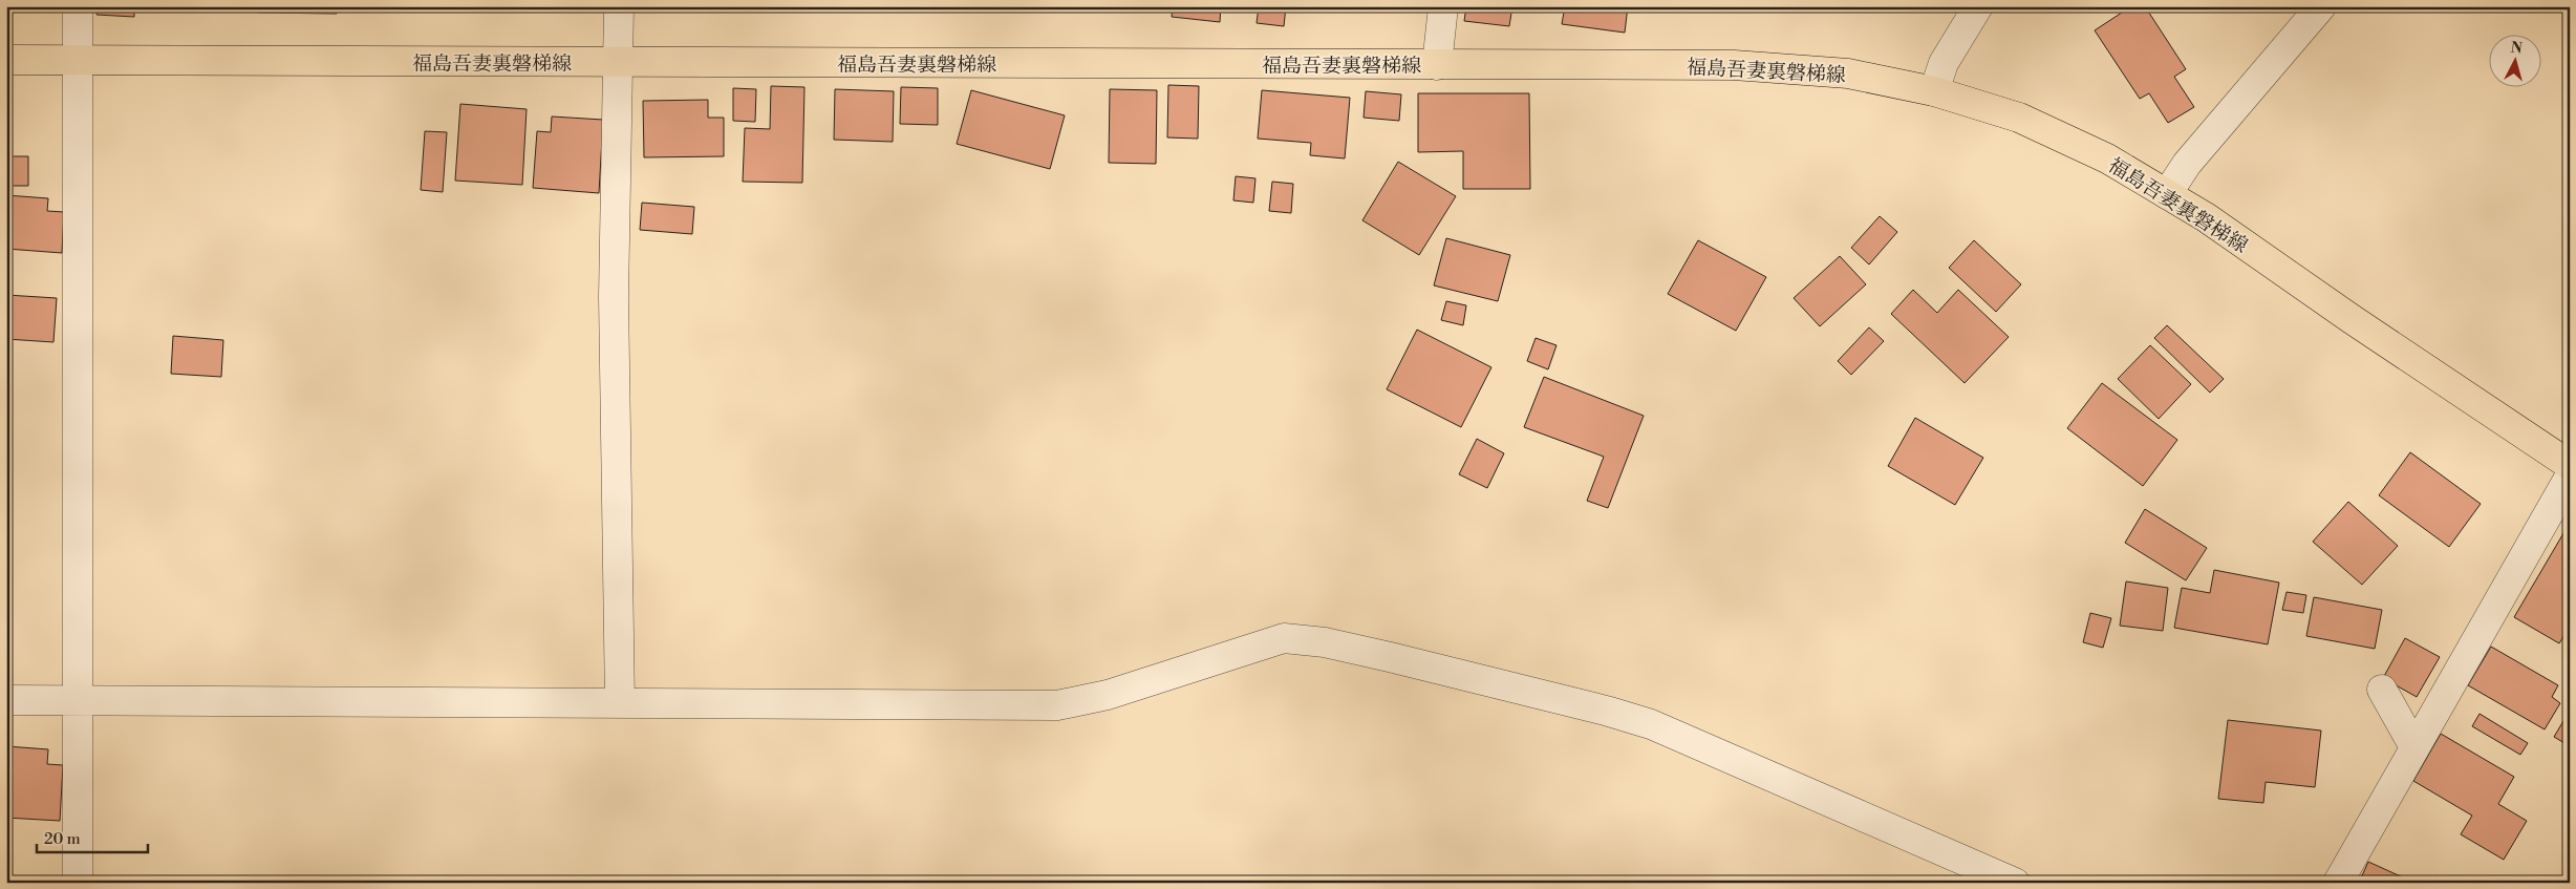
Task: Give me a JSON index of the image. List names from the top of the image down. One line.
{"streets":{"main road":["福島吾妻裏磐梯線"]},"scale_bar":"20 m","north":"top"}
